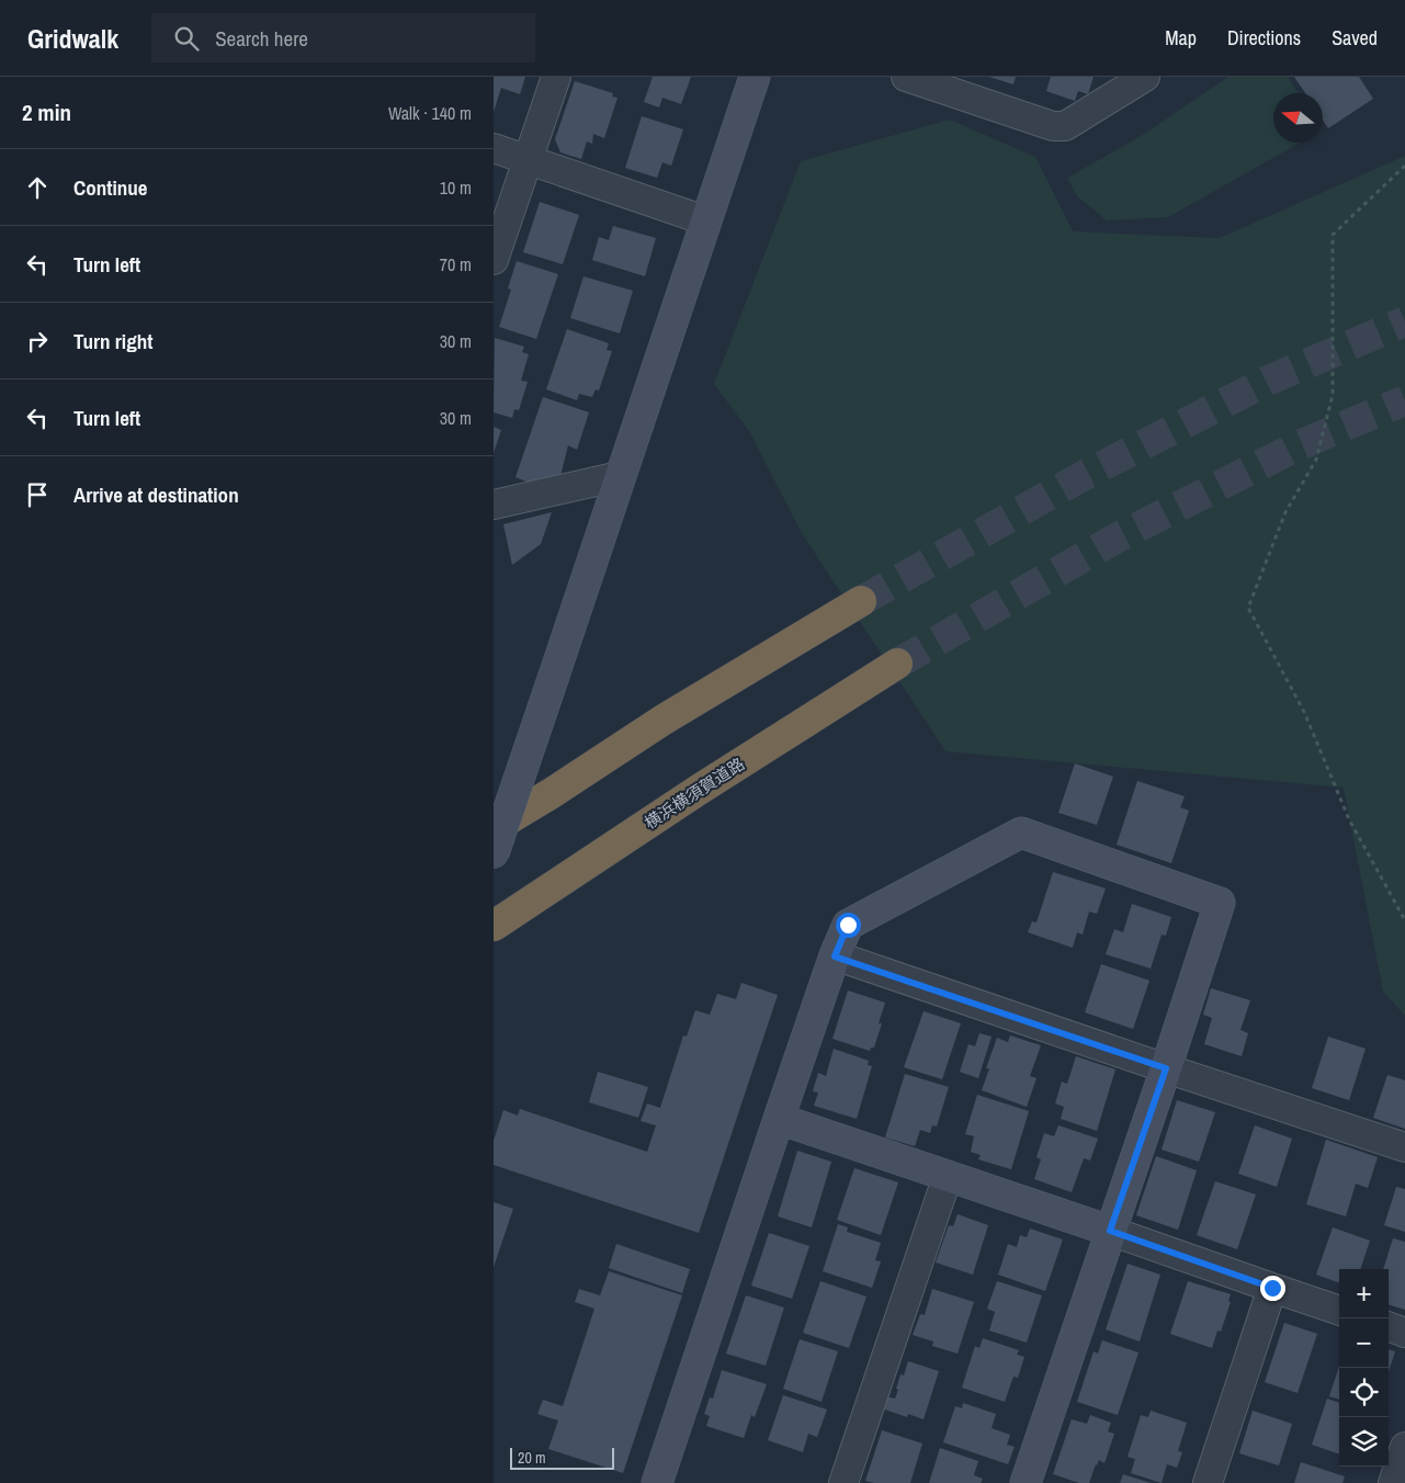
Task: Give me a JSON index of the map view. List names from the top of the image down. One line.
{"streets":{"highway":["横浜横須賀道路"]},"scale_bar":"20 m","north":"left","page":{"header":"Gridwalk","search":"Search here","nav":["Map","Directions","Saved"],"heading":["2 min","Walk · 140 m"],"list":[["Continue","10 m"],["Turn left","70 m"],["Turn right","30 m"],["Turn left","30 m"],"Arrive at destination"],"map_buttons":["+","−"],"scale":"20 m"}}
